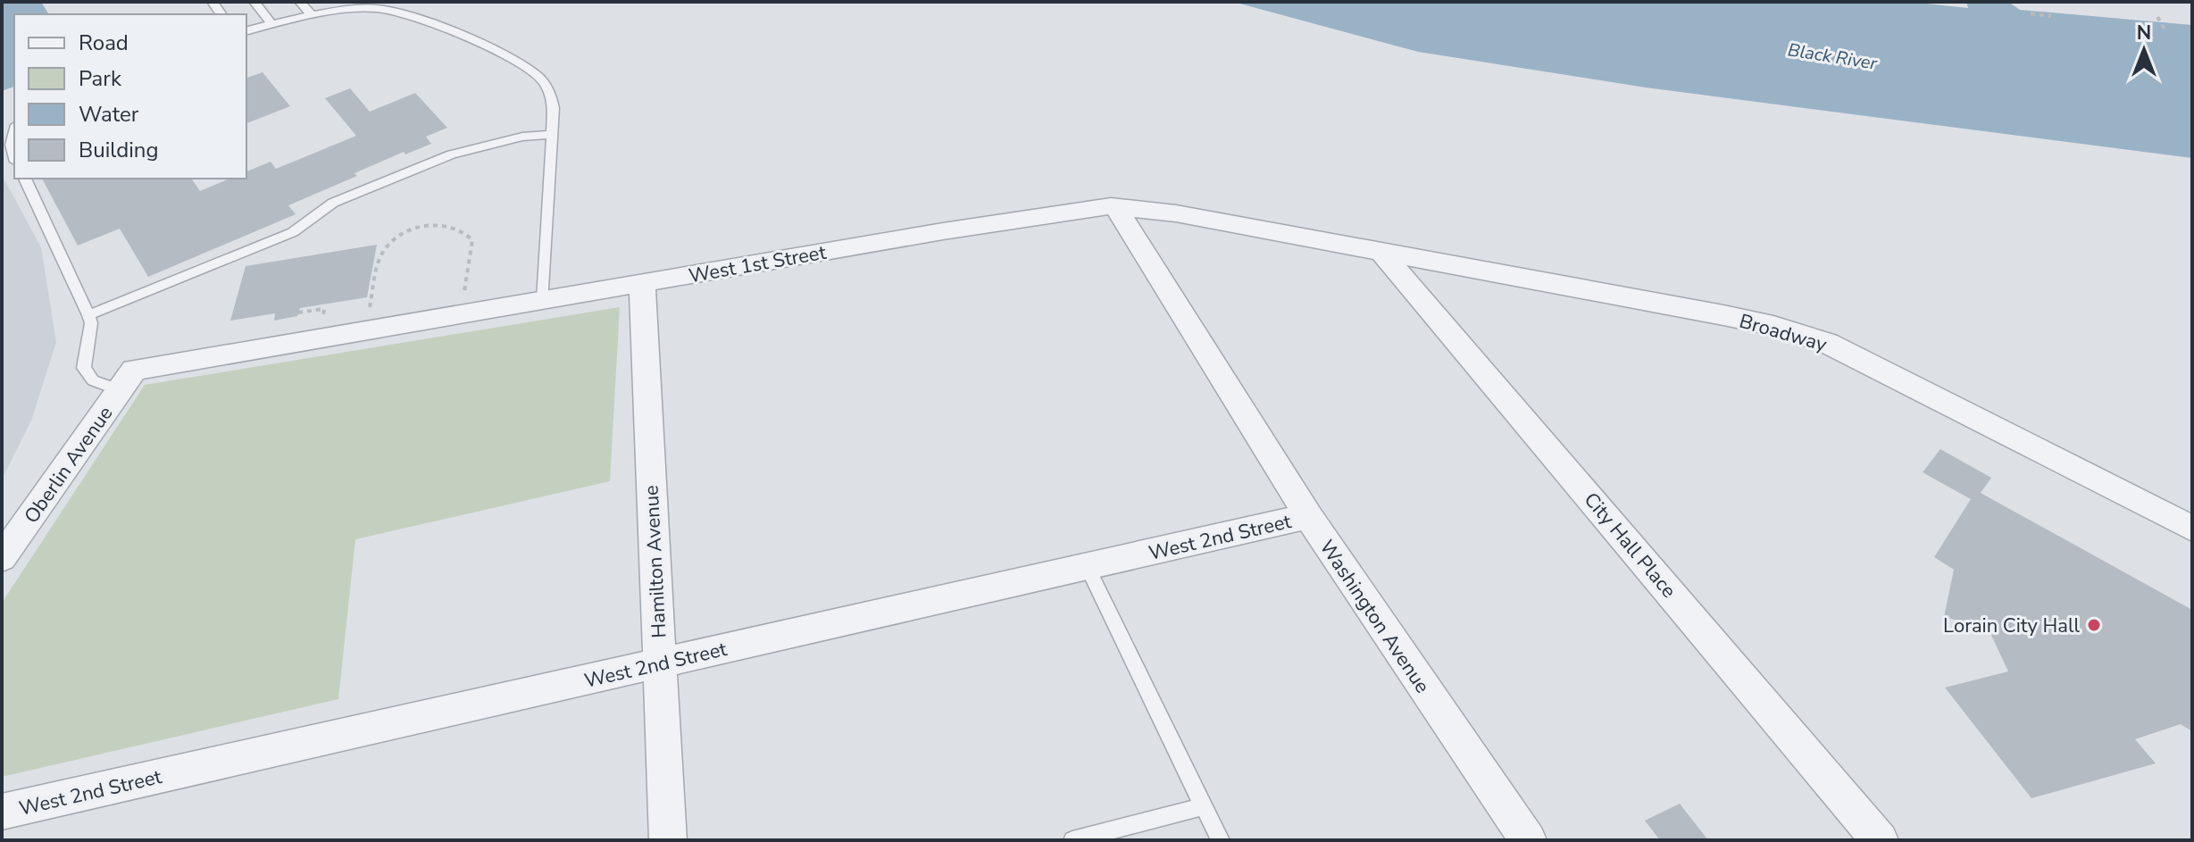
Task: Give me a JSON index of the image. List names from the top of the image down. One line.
{"streets":{"street":["West 1st Street","Broadway","Oberlin Avenue","West 2nd Street","City Hall Place","Hamilton Avenue","Washington Avenue"]},"crossings":[["West 1st Street","Broadway"],["West 1st Street","Oberlin Avenue"],["West 1st Street","City Hall Place"],["West 1st Street","Hamilton Avenue"],["West 1st Street","Washington Avenue"],["Broadway","City Hall Place"],["West 2nd Street","Hamilton Avenue"],["West 2nd Street","Washington Avenue"]],"water":["Black River"],"places":["Lorain City Hall"],"legend":["Road","Park","Water","Building"],"north":"top"}
